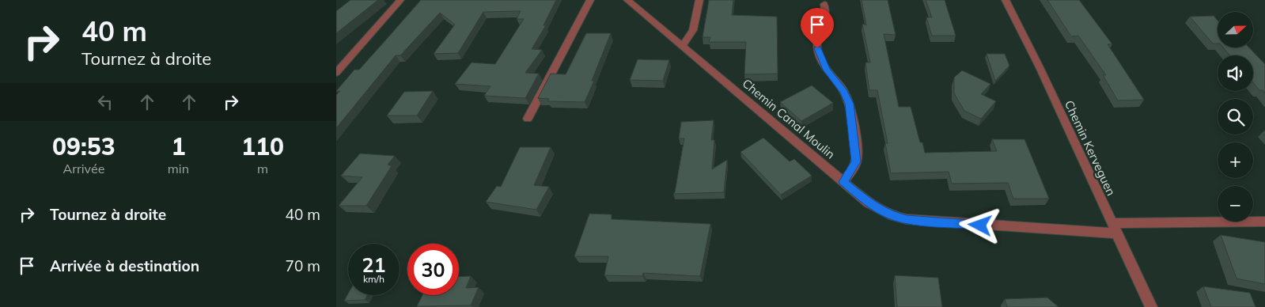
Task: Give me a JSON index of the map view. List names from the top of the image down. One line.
{"streets":{"street":["Chemin Canal Moulin","Chemin Kerveguen"]},"crossings":[["Chemin Canal Moulin","Chemin Kerveguen"]],"north":"right","page":{"turn":["40 m","Tournez à droite"],"map_buttons":["+","−"],"eta":["09:53","Arrivée","1","min","110","m"],"list":[{"name":"Tournez à droite","value":"40 m"},{"name":"Arrivée à destination","value":"70 m"}],"speed":"21 km/h","limit":"30"}}
